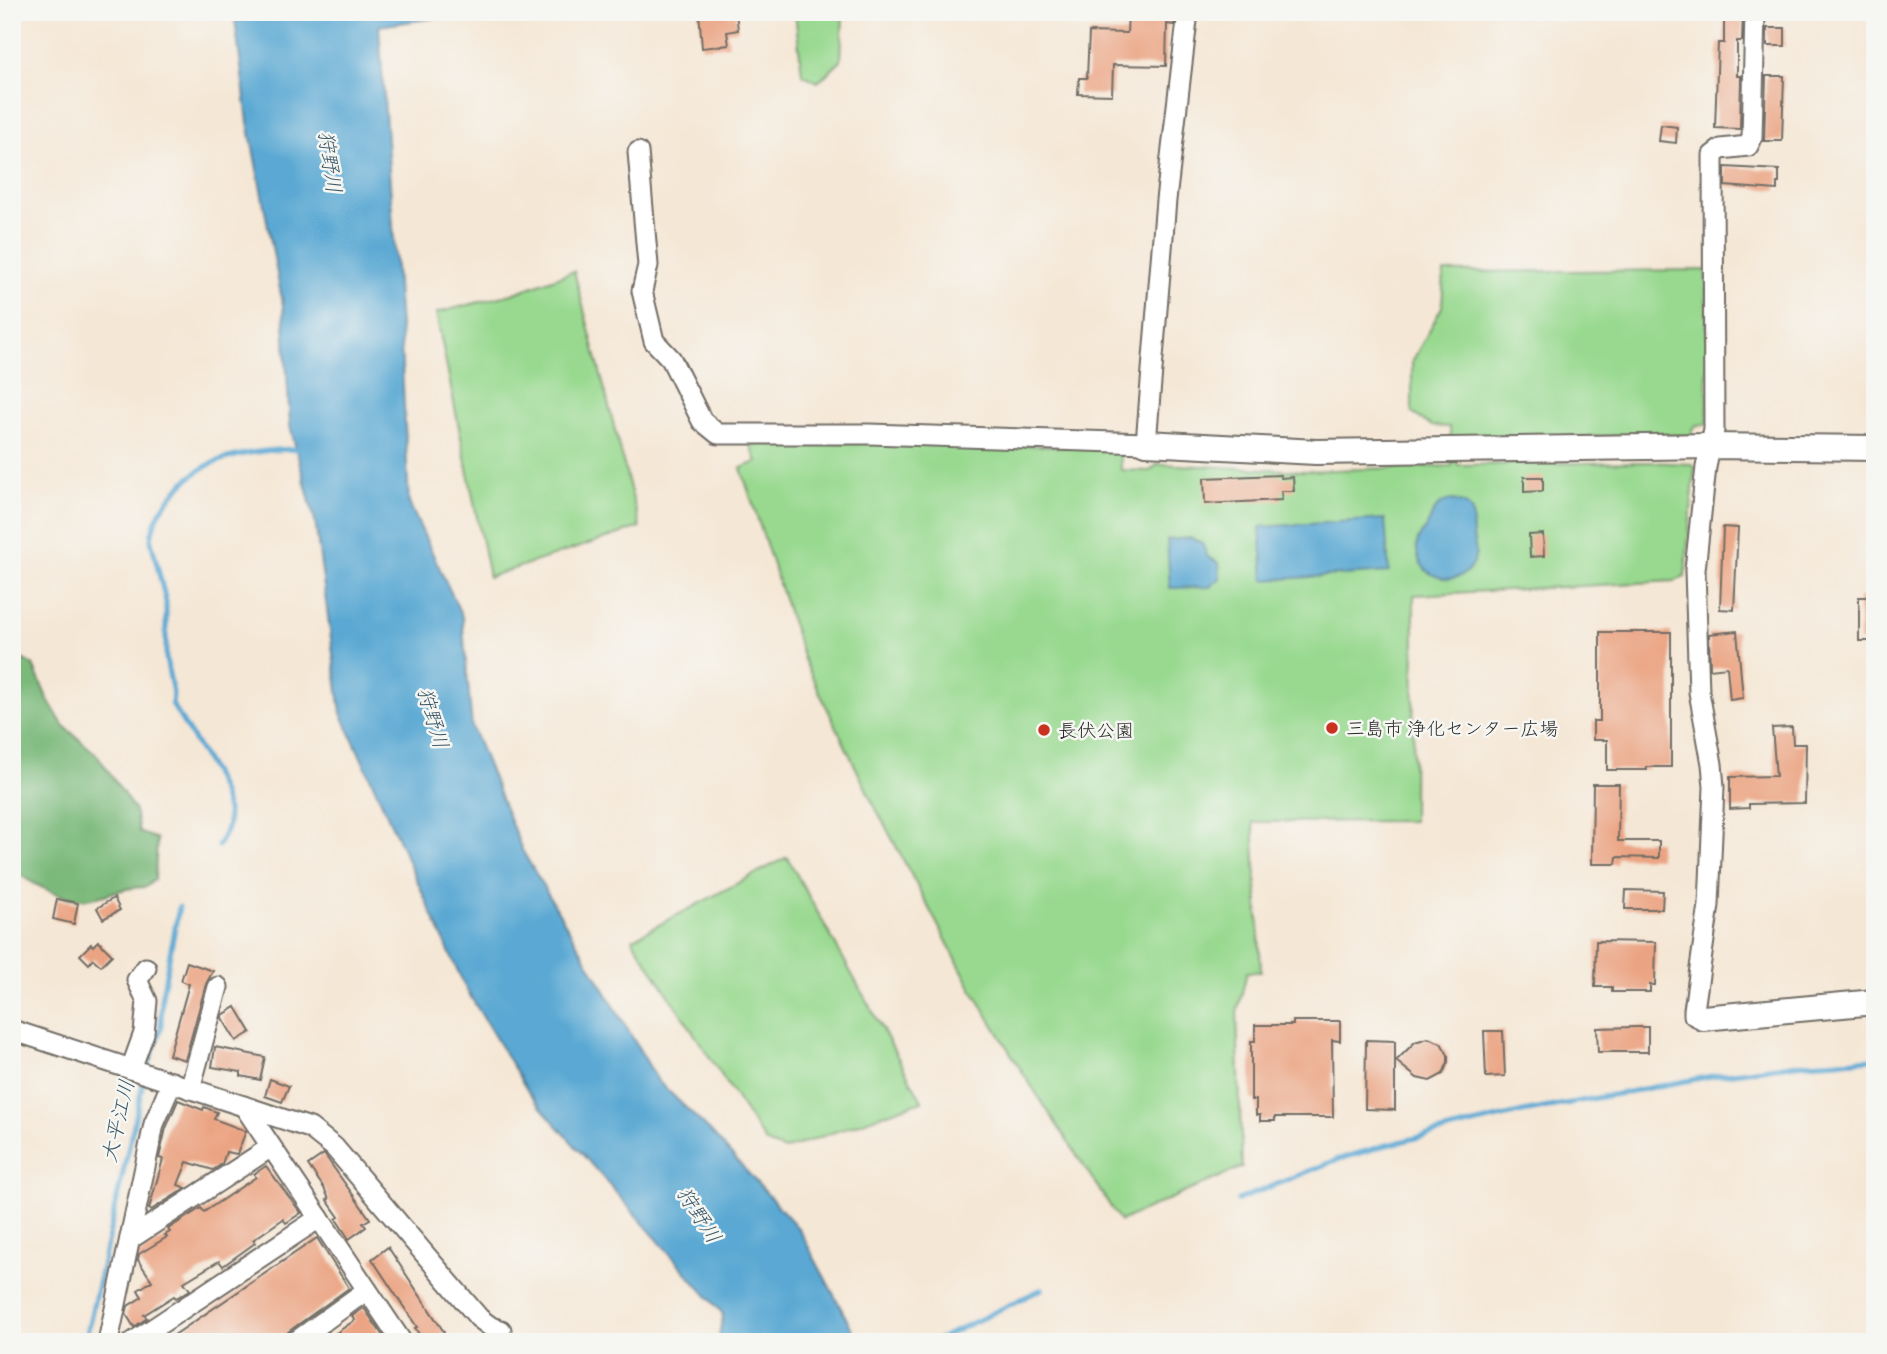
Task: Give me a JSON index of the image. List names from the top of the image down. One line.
{"water":["狩野川","大平江川"],"places":["三島市 浄化センター広場","長伏公園"]}
